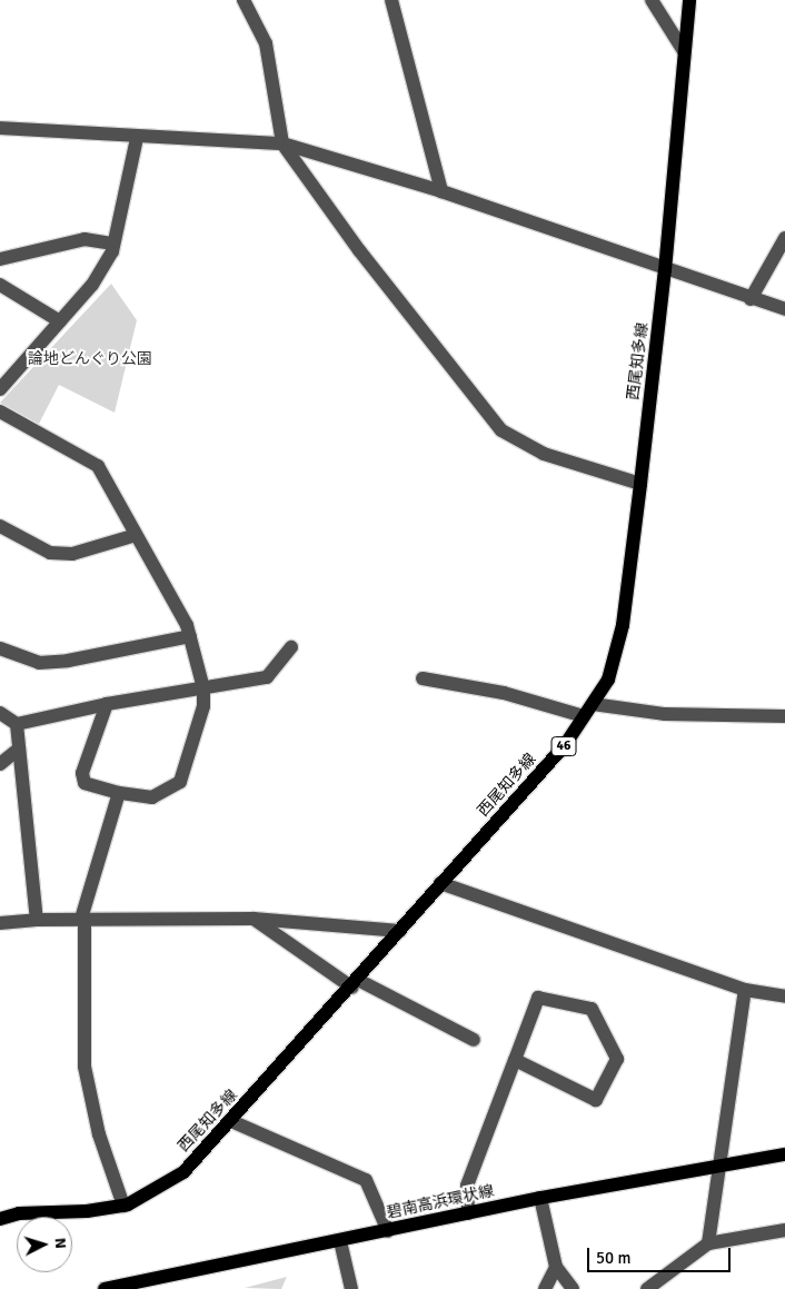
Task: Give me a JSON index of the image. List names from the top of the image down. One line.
{"streets":{"main road":["西尾知多線","46","碧南高浜環状線"]},"parks":["論地どんぐり公園"],"scale_bar":"50 m","north":"right"}
